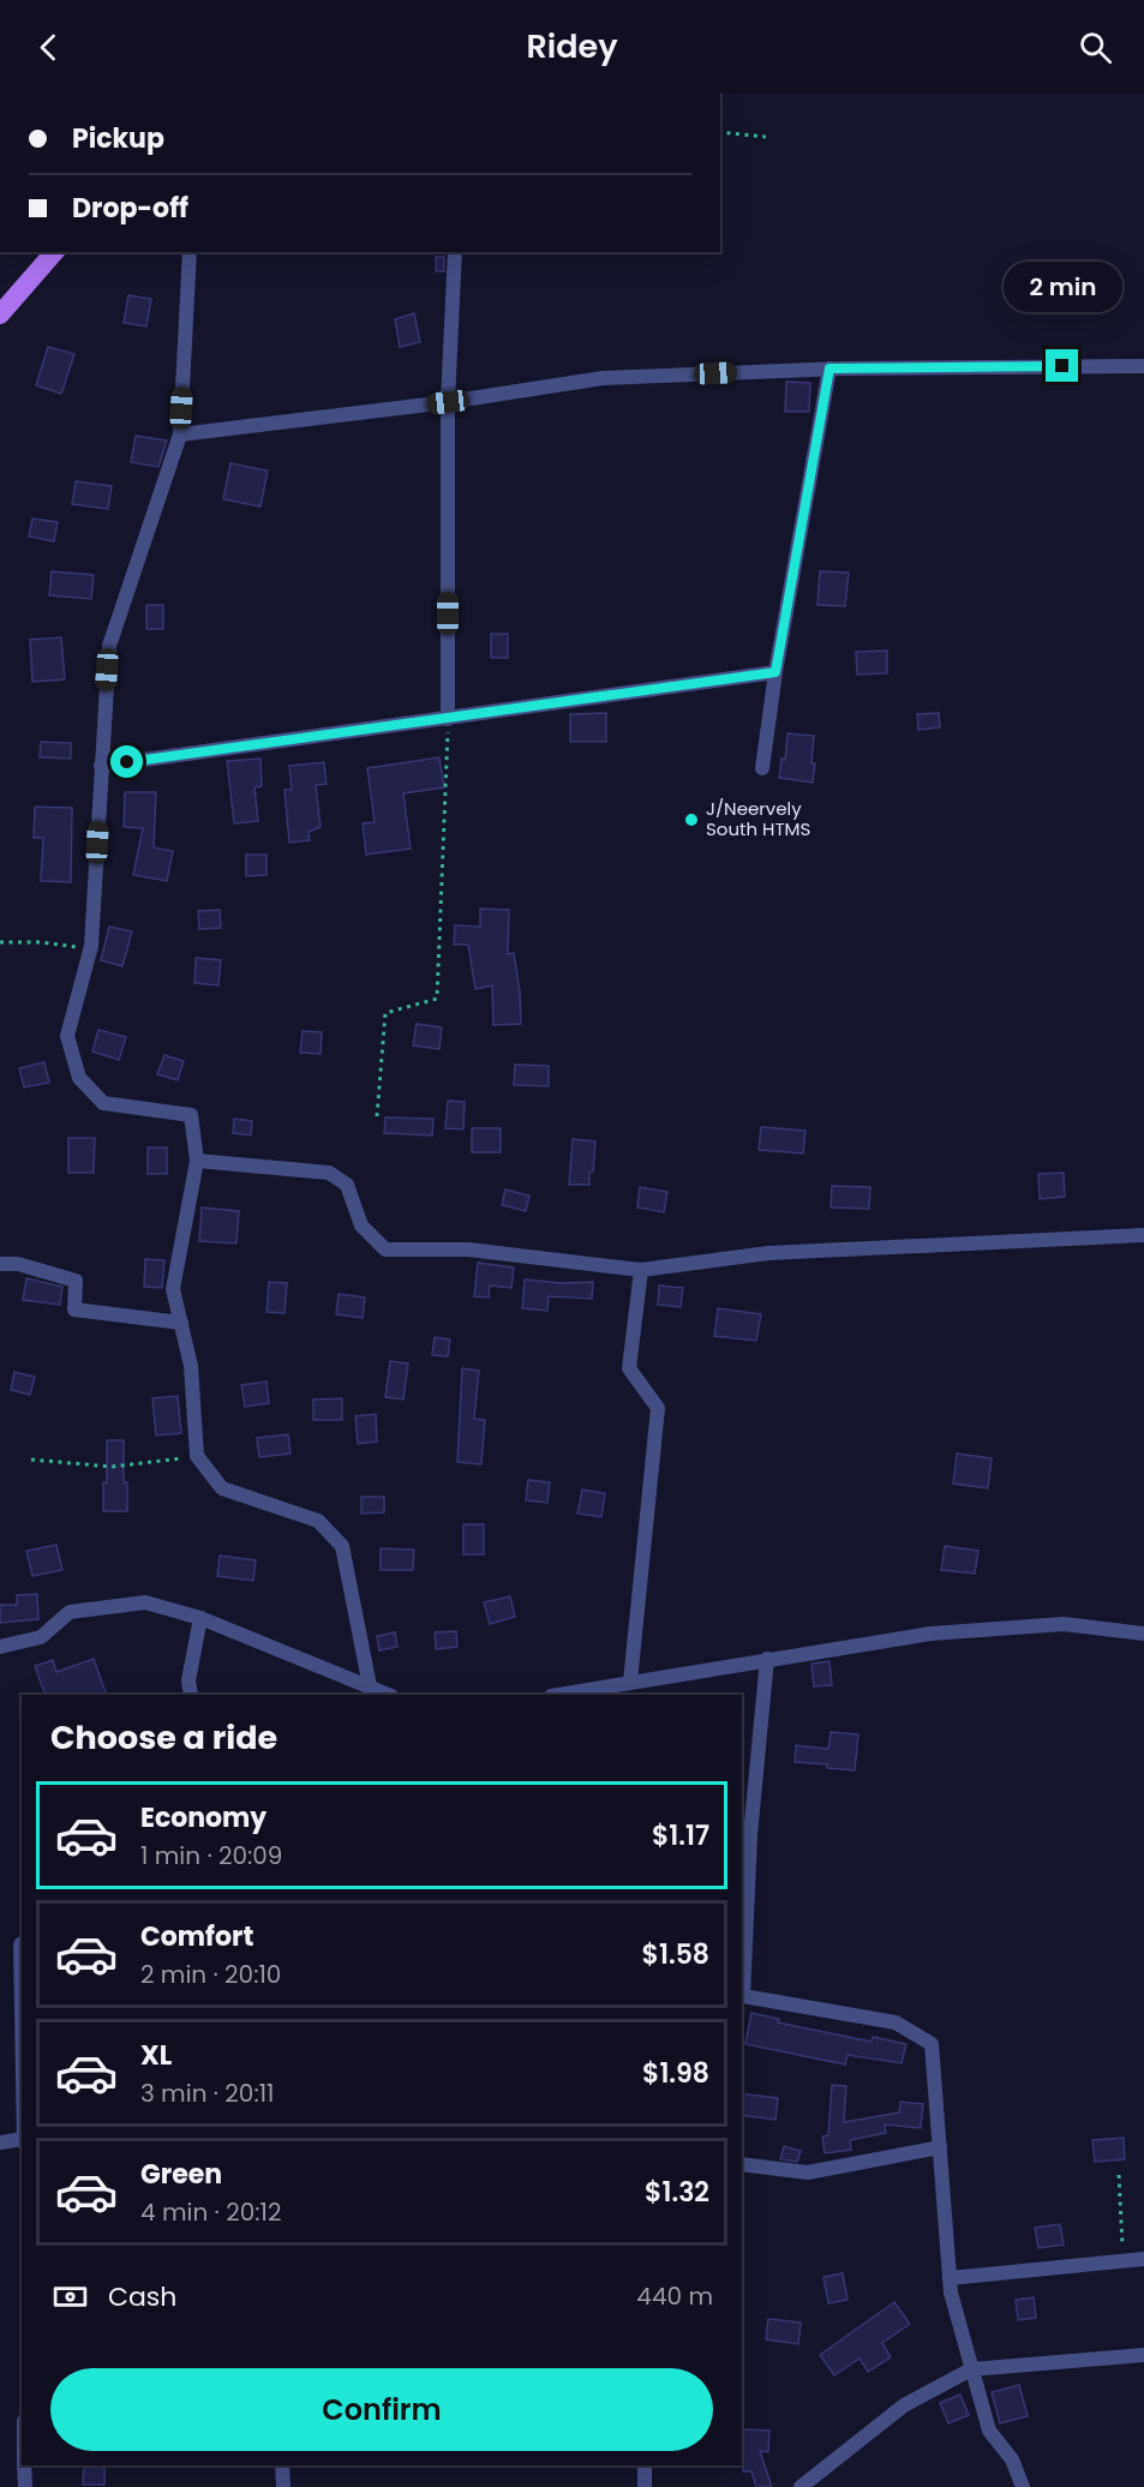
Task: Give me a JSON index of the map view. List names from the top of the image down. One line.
{"places":["J/Neervely South HTMS"],"page":{"header":"Ridey","banner":["Pickup","Drop-off"],"bubble":"2 min","heading":"Choose a ride","list":[{"name":"Economy","note":"1 min · 20:09","value":"$1.17"},{"name":"Comfort","note":"2 min · 20:10","value":"$1.58"},{"name":"XL","note":"3 min · 20:11","value":"$1.98"},{"name":"Green","note":"4 min · 20:12","value":"$1.32"}],"pay":["Cash","440 m"],"buttons":"Confirm"}}
